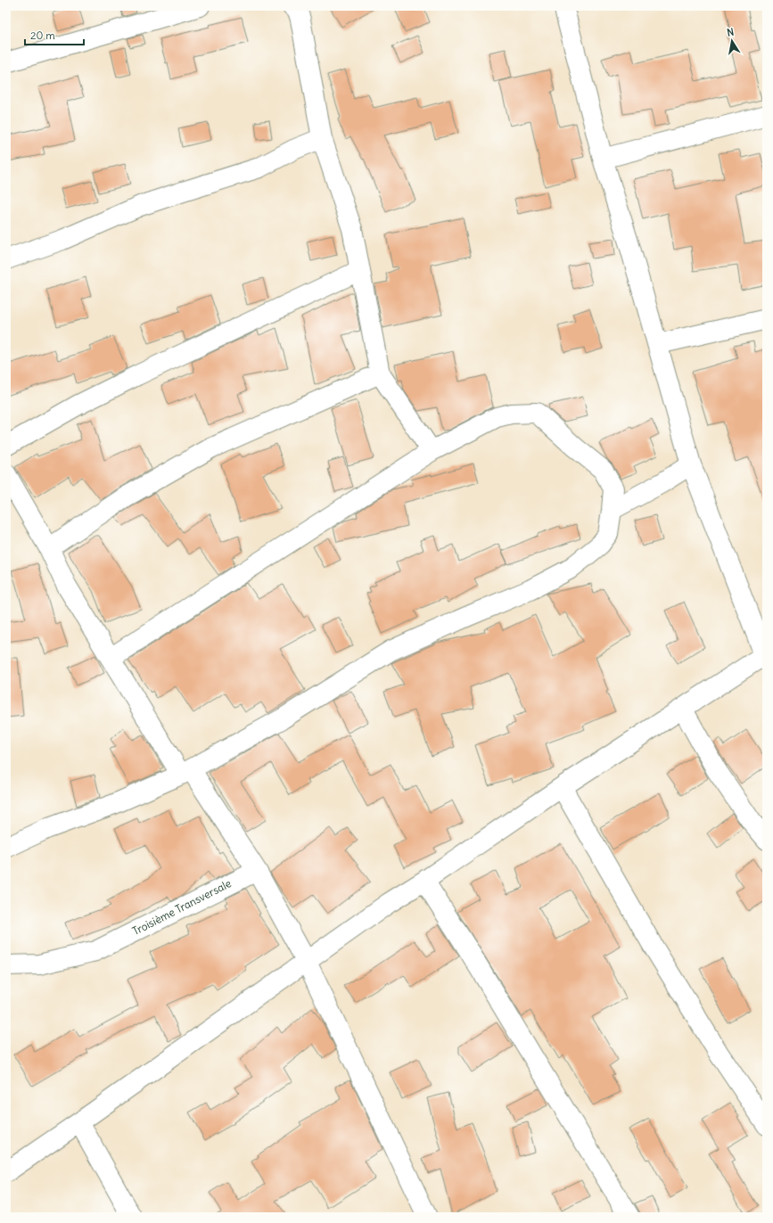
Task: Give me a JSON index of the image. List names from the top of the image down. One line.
{"streets":{"street":["Troisième Transversale"]},"scale_bar":"20 m","north":"top"}
